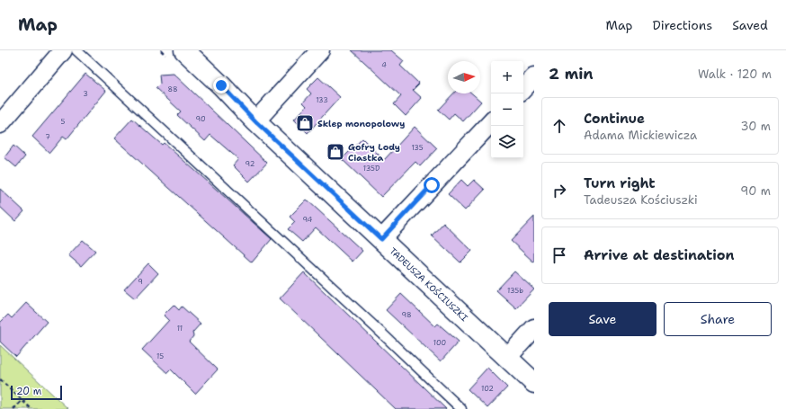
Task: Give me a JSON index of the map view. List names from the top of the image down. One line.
{"streets":{"main road":["TADEUSZA KOŚCIUSZKI"]},"places":{"shop":["Sklep monopolowy","Gofry Lody Ciastka"]},"house_numbers":["4","88","3","133","90","5","7","135","92","135D","94","9","135b","98","11","100","15","102"],"scale_bar":"20 m","north":"right","page":{"header":"Map","nav":["Map","Directions","Saved"],"heading":["2 min","Walk · 120 m"],"map_buttons":["+","−"],"list":[["Continue","Adama Mickiewicza","30 m"],["Turn right","Tadeusza Kościuszki","90 m"],"Arrive at destination"],"buttons":["Save","Share"],"scale":"20 m"}}
